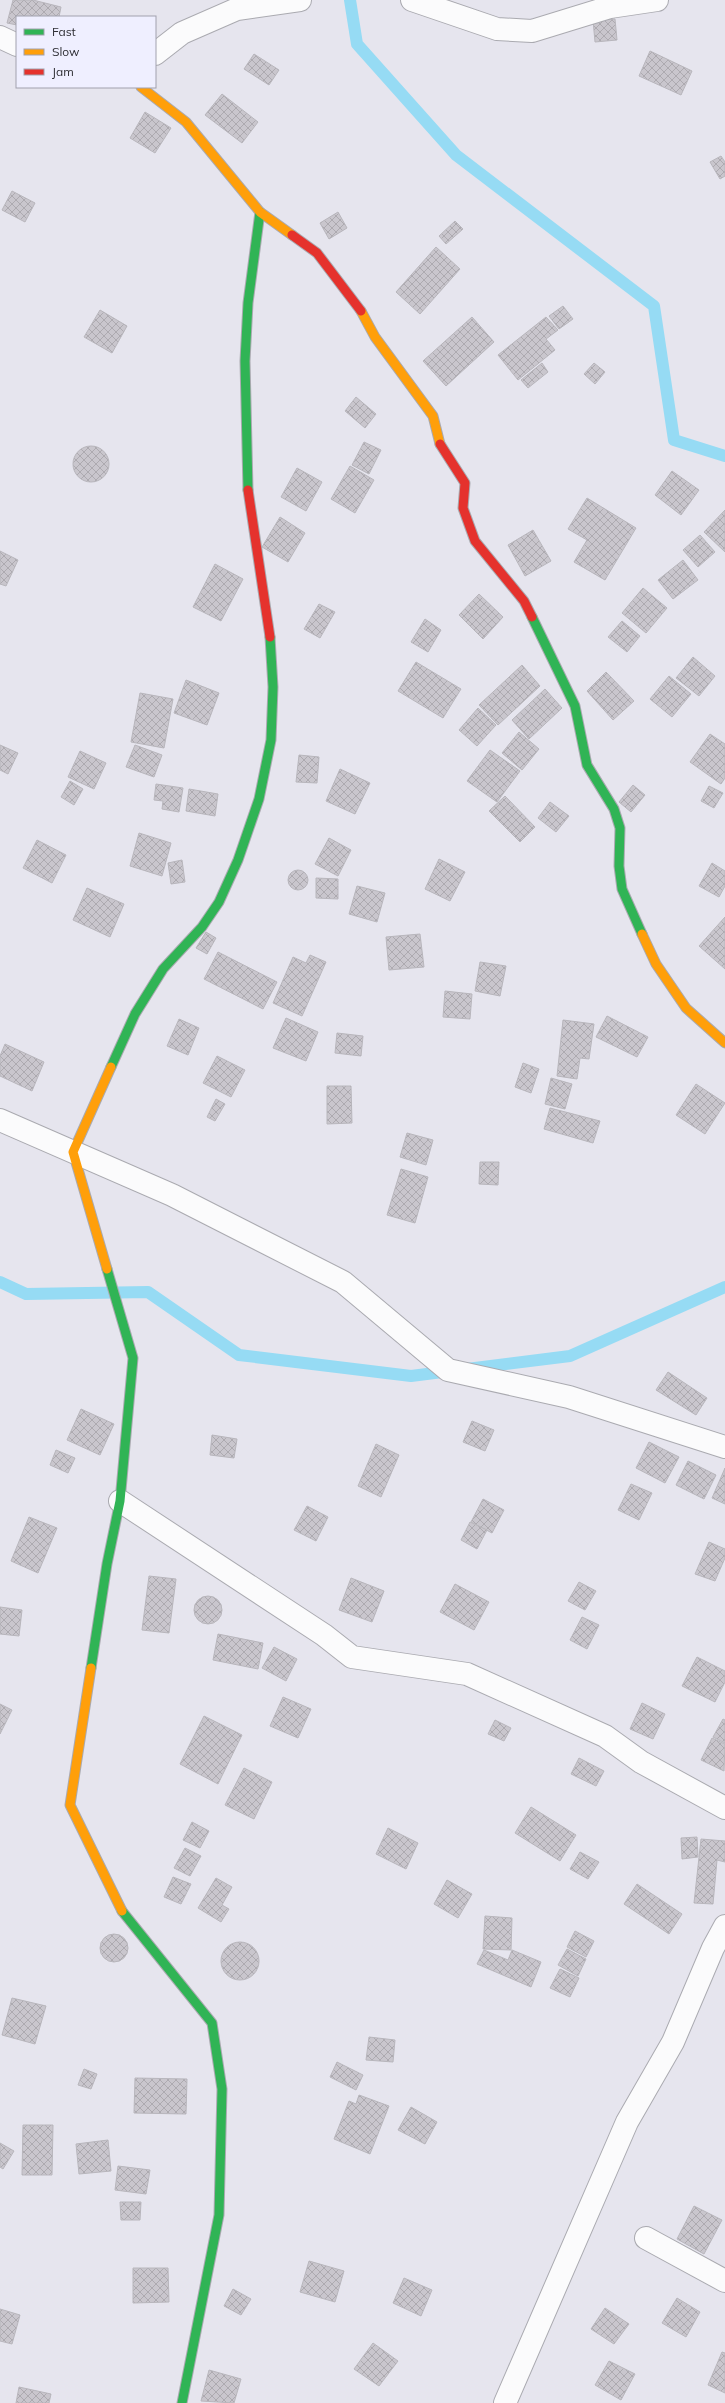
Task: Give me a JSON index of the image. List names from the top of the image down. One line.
{"legend":["Fast","Slow","Jam"]}
